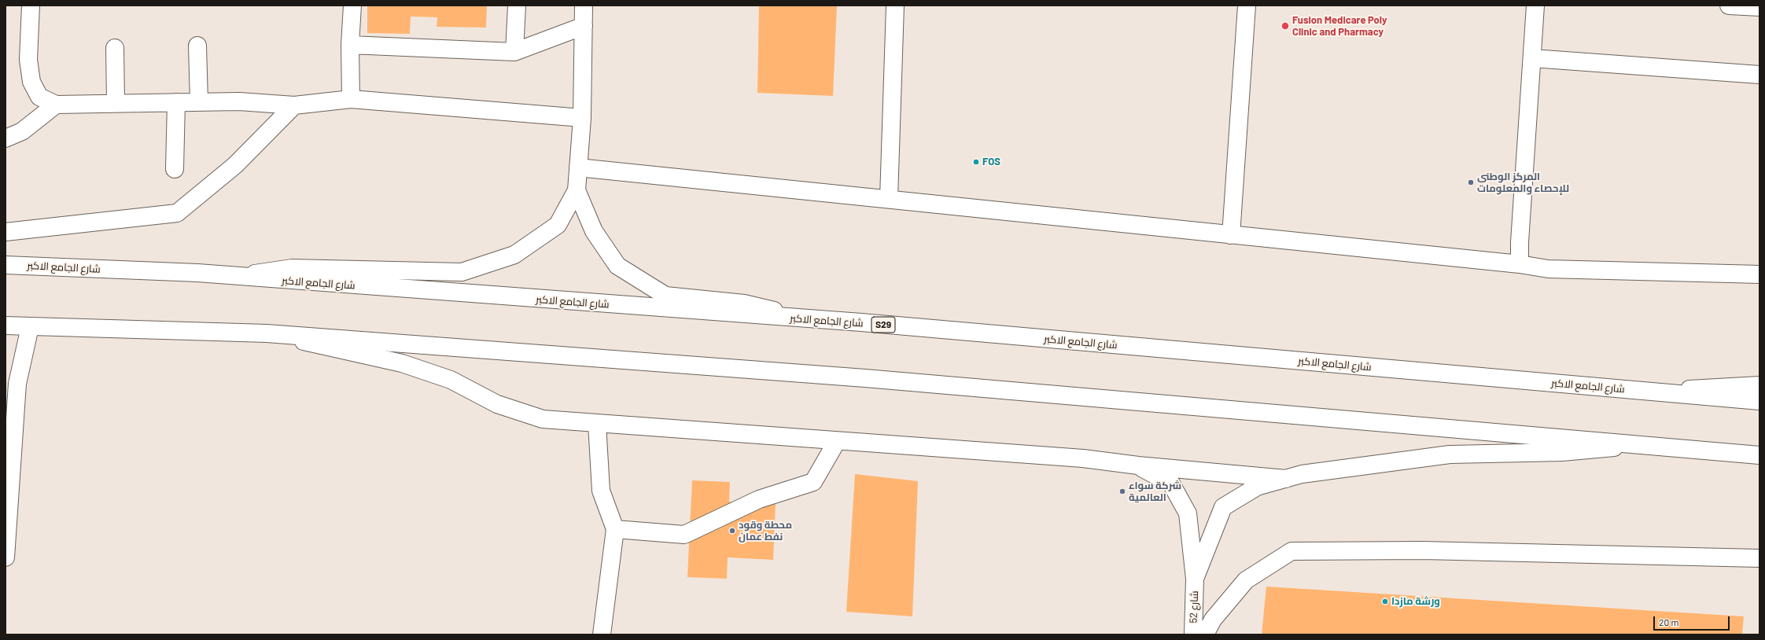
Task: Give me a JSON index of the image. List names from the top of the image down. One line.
{"streets":{"street":["شارع الجامع الاكبر","S29","شارع 52"]},"places":["Fusion Medicare Poly Clinic and Pharmacy","FOS","المركز الوطني للإحصاء والمعلومات","شركة سواء العالمية","محطة وقود نفط عمان","ورشة مازدا"],"scale_bar":"20 m"}
